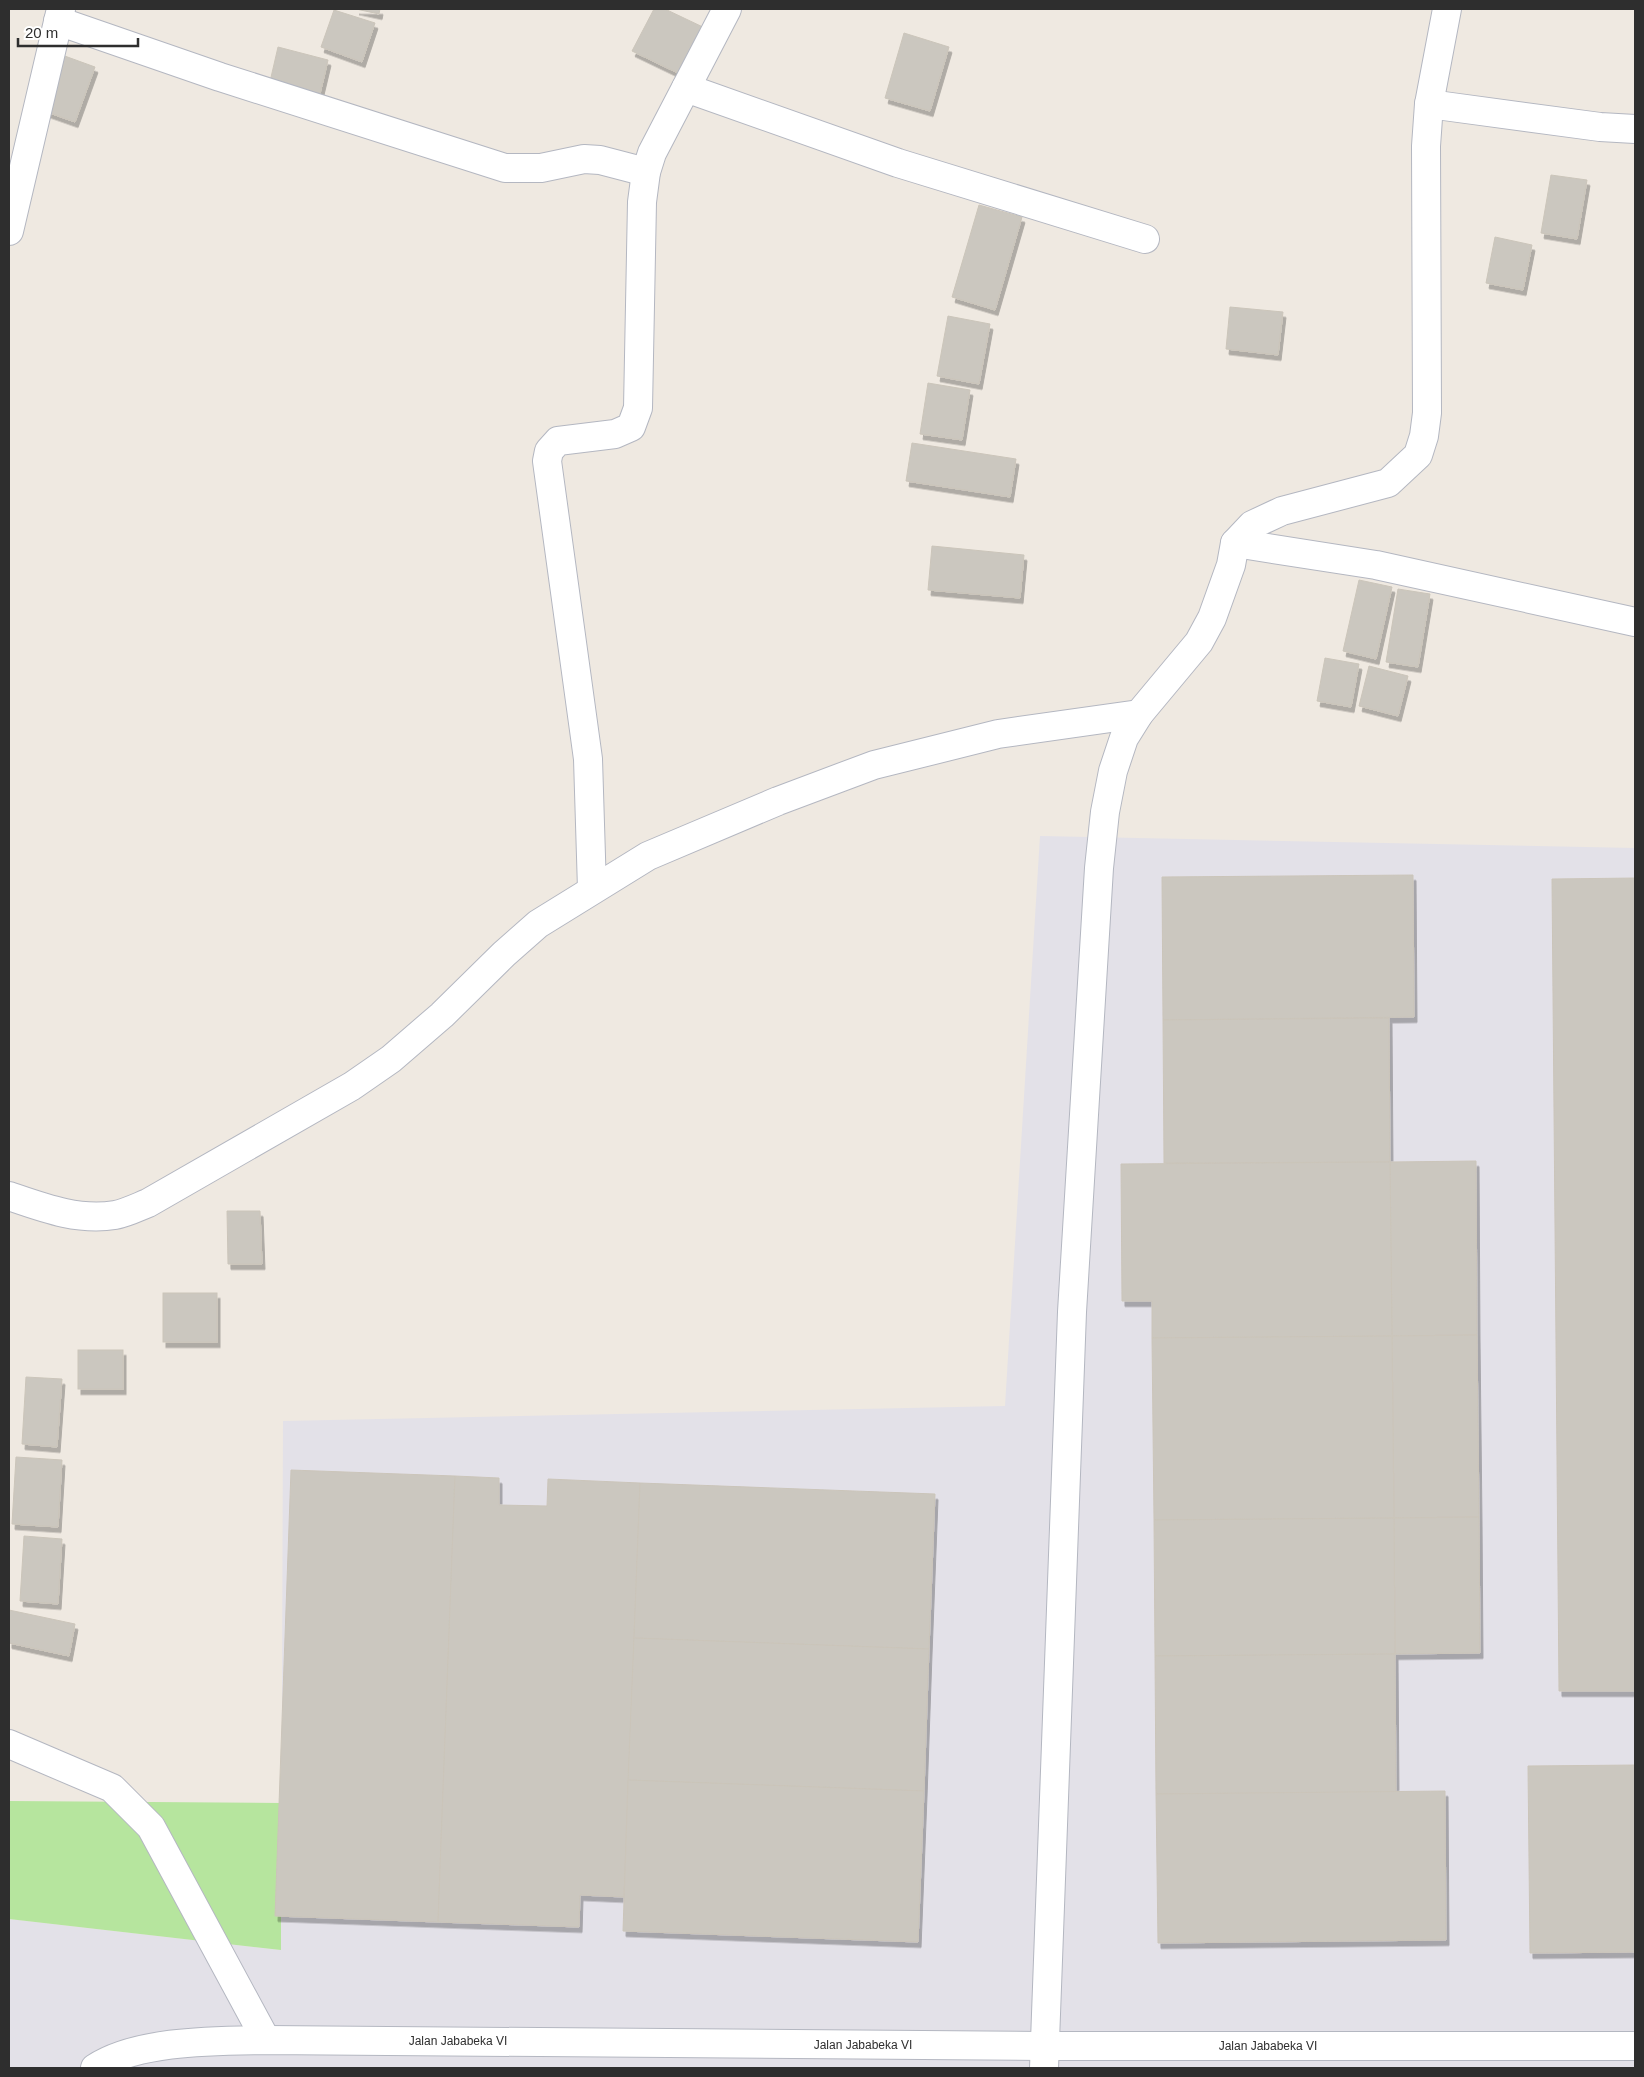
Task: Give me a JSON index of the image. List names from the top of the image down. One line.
{"streets":{"street":["Jalan Jababeka VI"]},"scale_bar":"20 m"}
